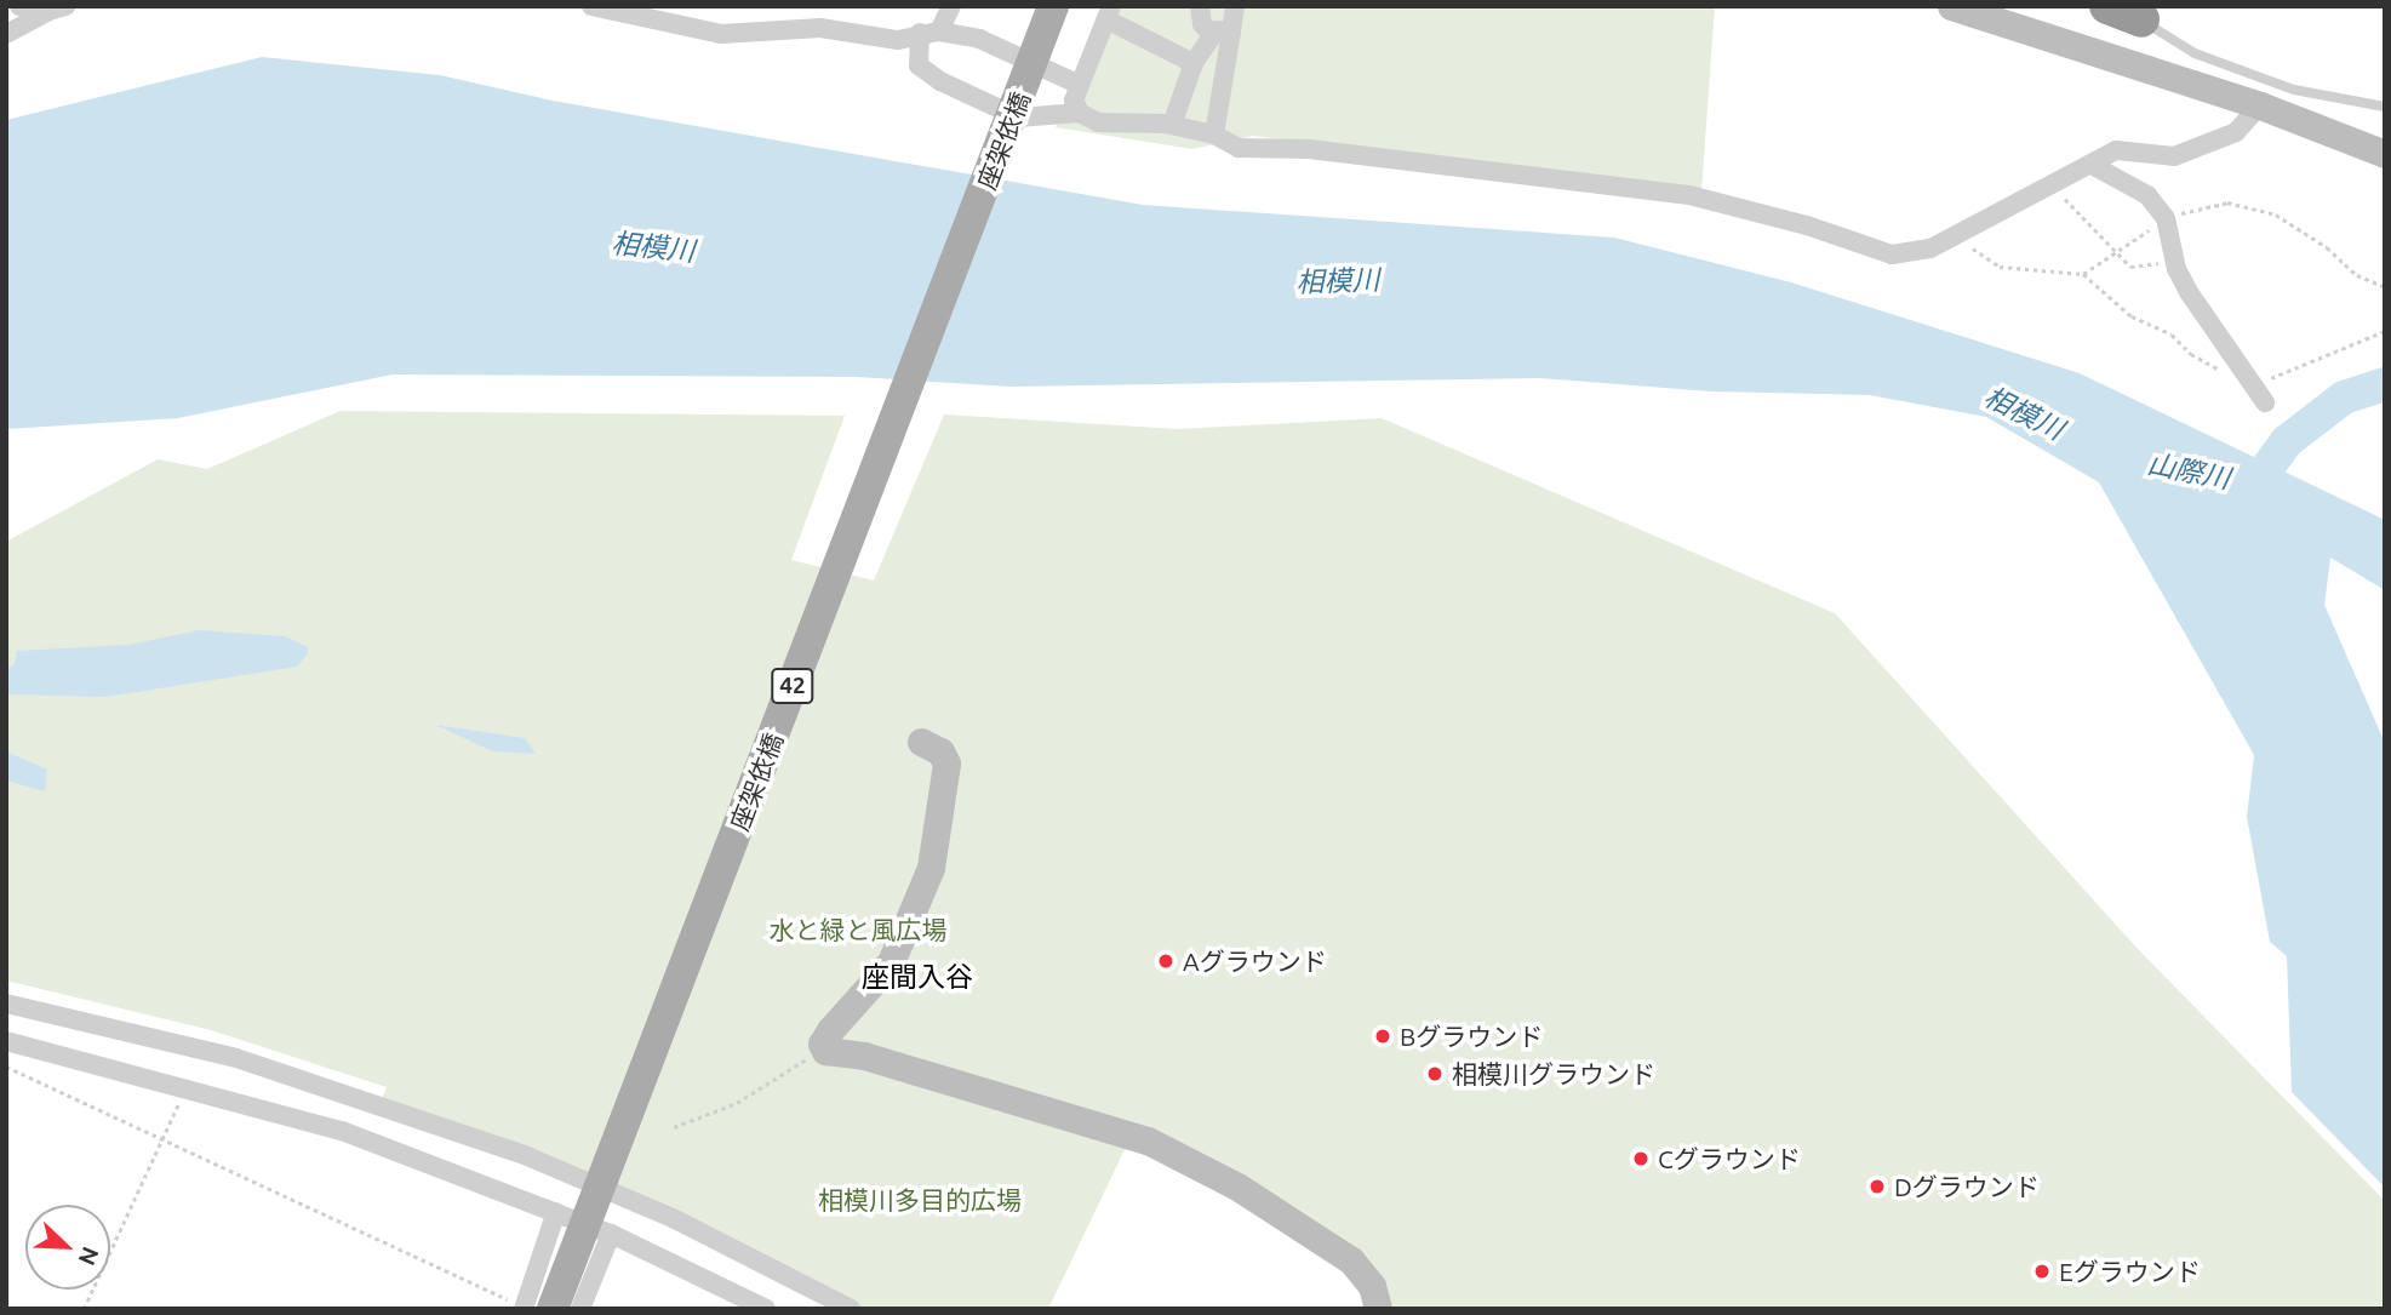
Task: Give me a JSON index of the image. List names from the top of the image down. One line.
{"streets":{"main road":["座架依橋","42"]},"districts":["座間入谷"],"water":["相模川","山際川"],"parks":["水と緑と風広場","相模川多目的広場"],"places":["Aグラウンド","Bグラウンド","相模川グラウンド","Cグラウンド","Dグラウンド","Eグラウンド"],"north":"bottom right"}
